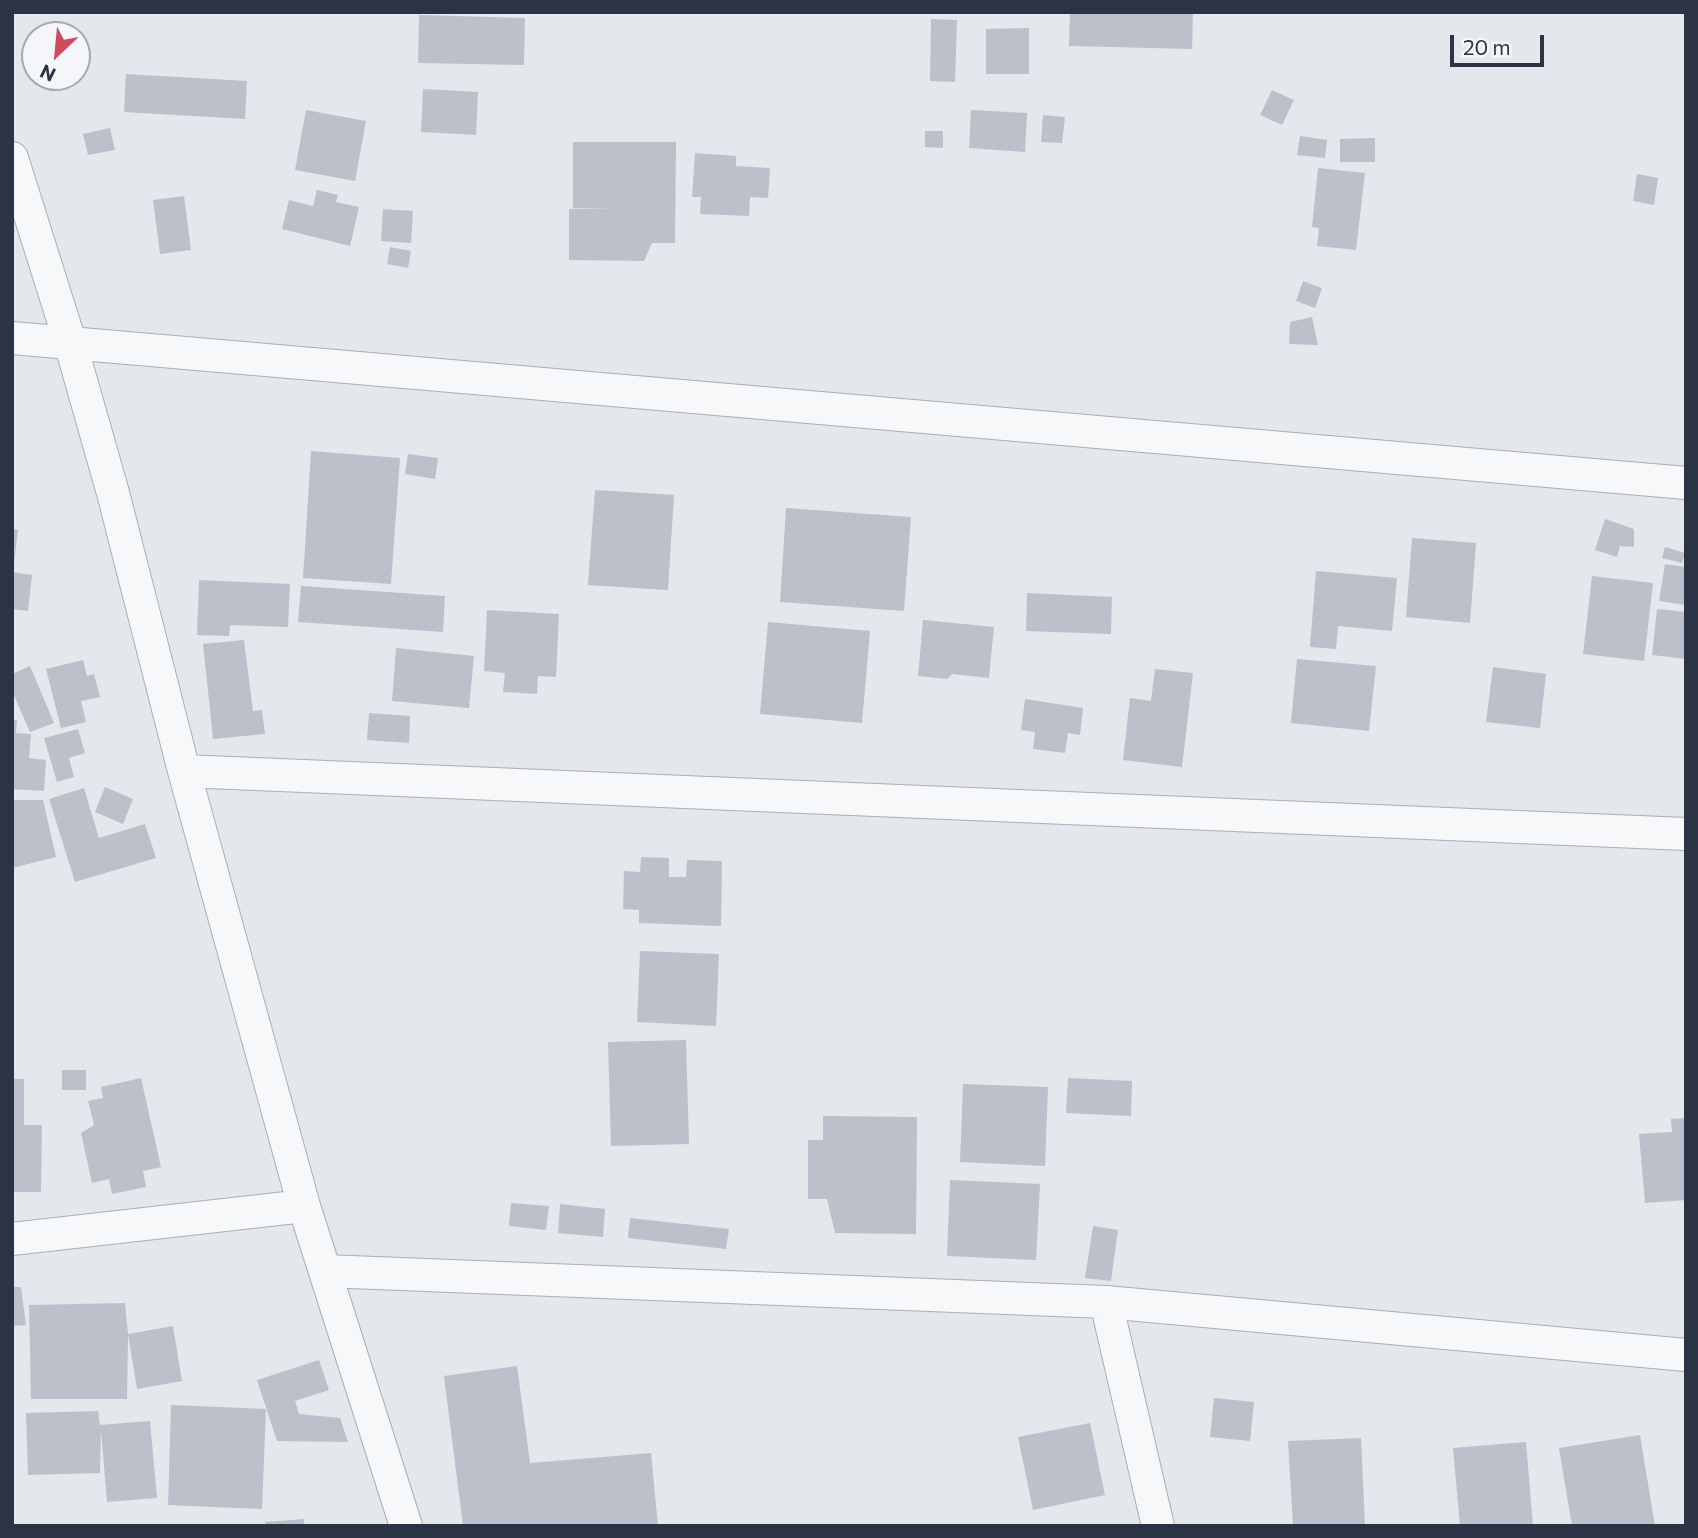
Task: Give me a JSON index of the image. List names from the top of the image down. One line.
{"scale_bar":"20 m","north":"bottom left"}
